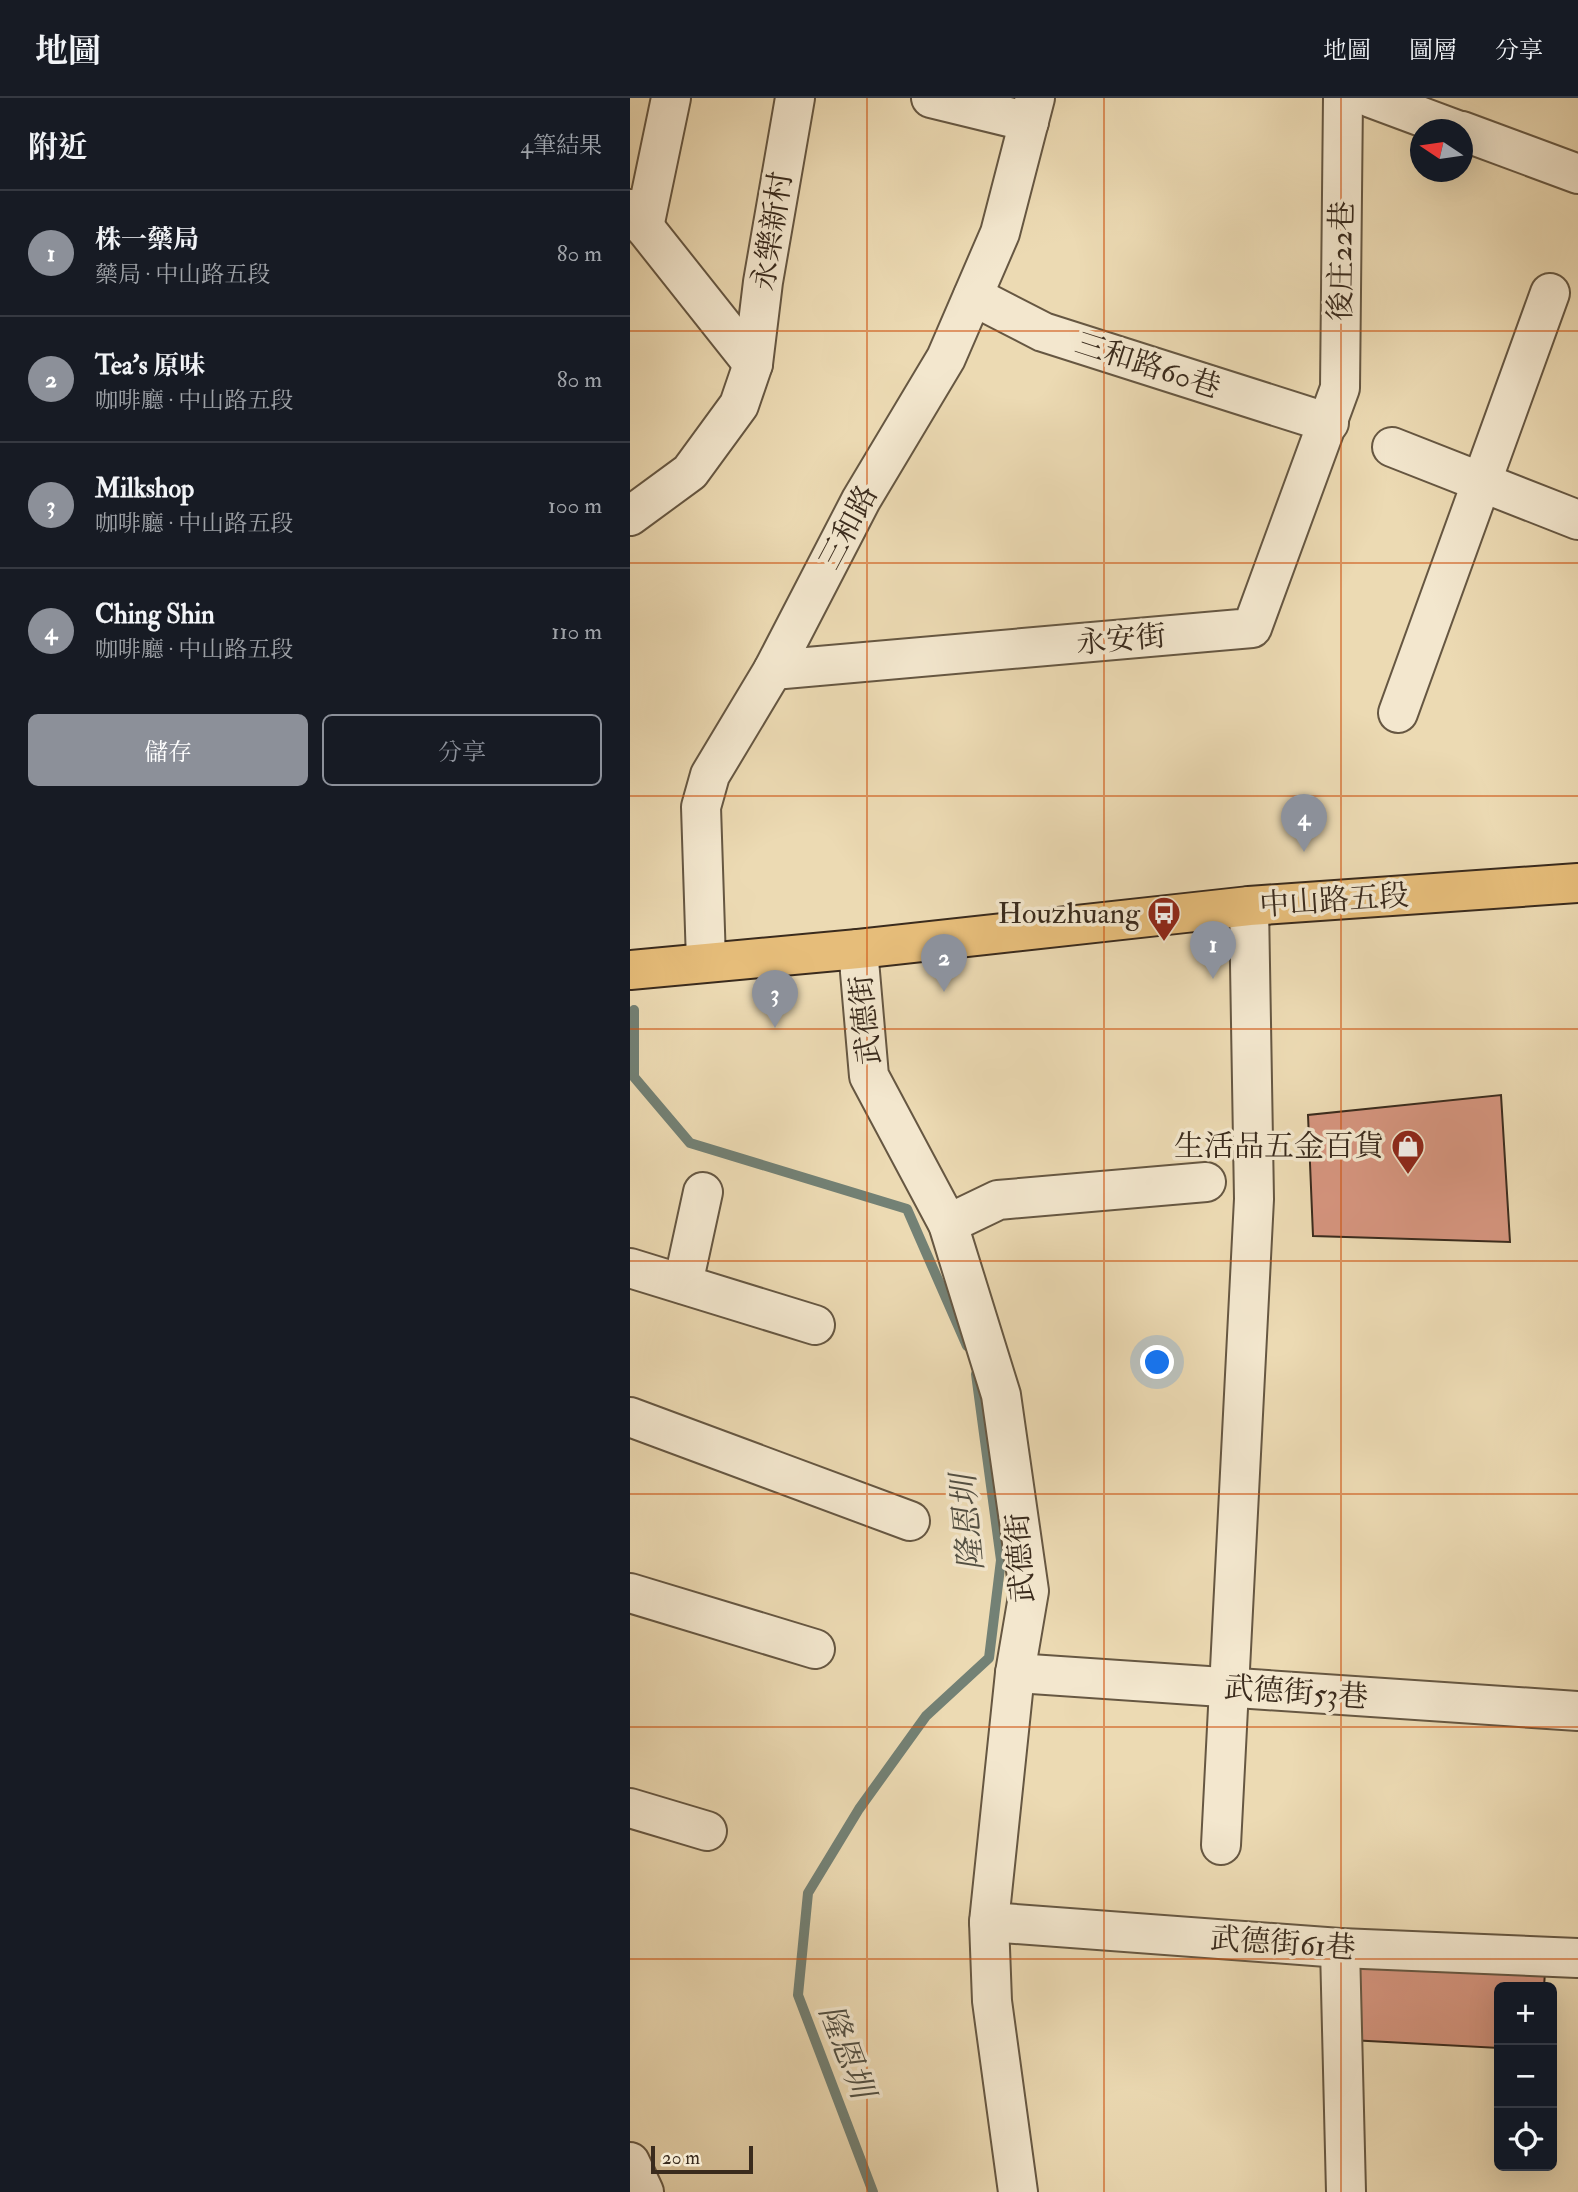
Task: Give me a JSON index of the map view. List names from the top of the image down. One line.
{"streets":{"main road":["中山路五段"],"street":["永樂新村","後庄22巷","三和路60巷","三和路","永安街","武德街","武德街53巷","武德街61巷"]},"crossings":[["後庄22巷","三和路60巷"],["後庄22巷","永安街"],["三和路60巷","三和路"],["三和路60巷","永安街"],["三和路","永安街"],["三和路","中山路五段"],["中山路五段","武德街"],["武德街","武德街53巷"],["武德街","武德街61巷"]],"water":["隆恩圳"],"places":{"bus stop":["Houzhuang"],"shop":["生活品五金百貨"]},"scale_bar":"20 m","north":"left","page":{"header":"地圖","nav":["地圖","圖層","分享"],"heading":["附近","4筆結果"],"list":[{"mark":"1","name":"株一藥局","note":"藥局 · 中山路五段","value":"80 m"},{"mark":"2","name":"Tea's 原味","note":"咖啡廳 · 中山路五段","value":"80 m"},{"mark":"3","name":"Milkshop","note":"咖啡廳 · 中山路五段","value":"100 m"},{"mark":"4","name":"Ching Shin","note":"咖啡廳 · 中山路五段","value":"110 m"}],"buttons":["儲存","分享"],"pins":["4","1","2","3"],"map_buttons":["+","−"],"scale":"20 m"}}
